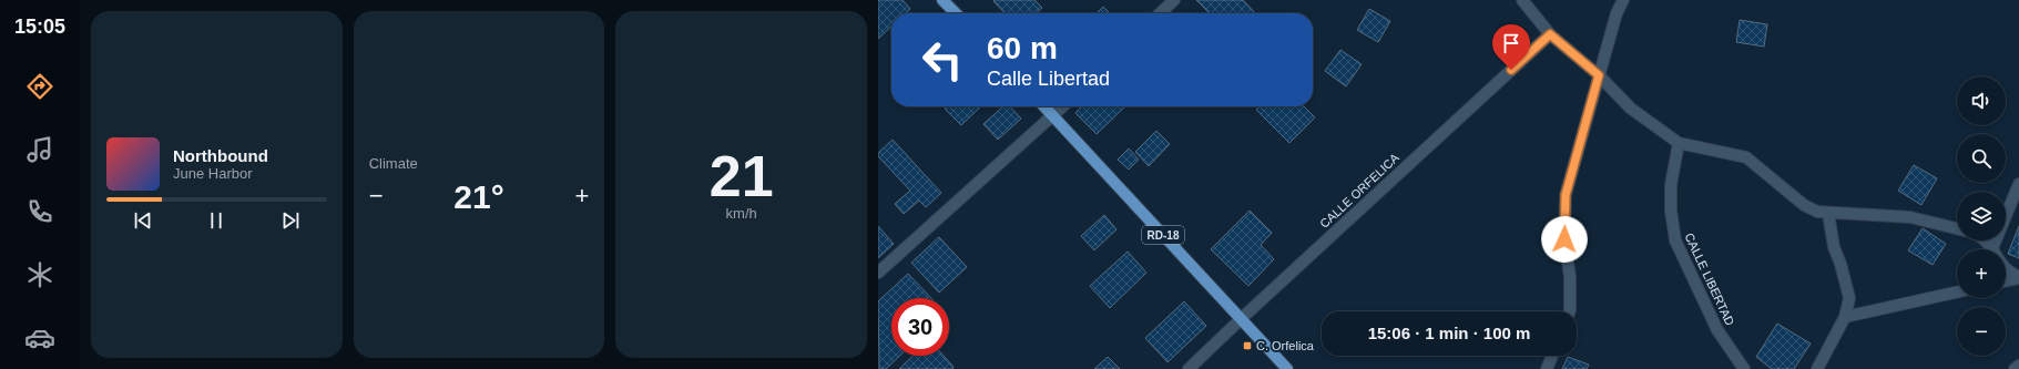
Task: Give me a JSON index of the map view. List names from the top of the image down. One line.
{"streets":{"main road":["RD-18"],"street":["CALLE ORFELICA","CALLE LIBERTAD"]},"crossings":[["CALLE ORFELICA","RD-18"]],"places":{"transit":["C. Orfelica"]},"page":{"tabs":"15:05","tile":["Climate",["21","km/h"]],"turn":["60 m","Calle Libertad"],"map_buttons":["+","−"],"song":["Northbound","June Harbor"],"heat":["−","21°","+"],"limit":"30","trip":"15:06 · 1 min · 100 m"}}
